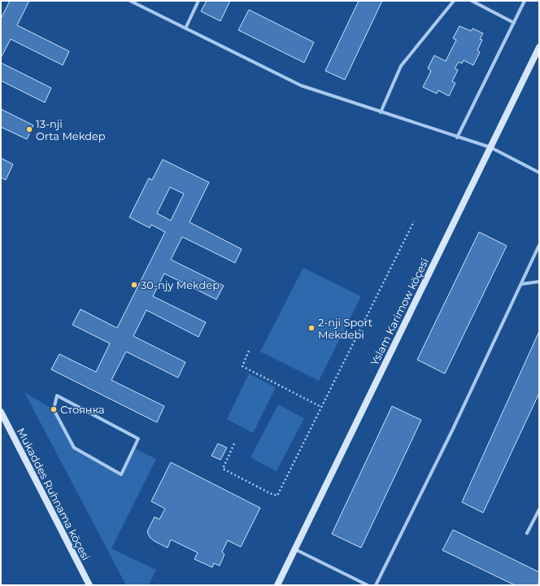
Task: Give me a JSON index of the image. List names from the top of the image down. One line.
{"streets":{"street":["Yslam Karimow köçesi","Mukaddes Ruhnama köçesi"]},"places":["13-nji Orta Mekdep","30-njy Mekdep","2-nji Sport Mekdebi","Стоянка"]}
